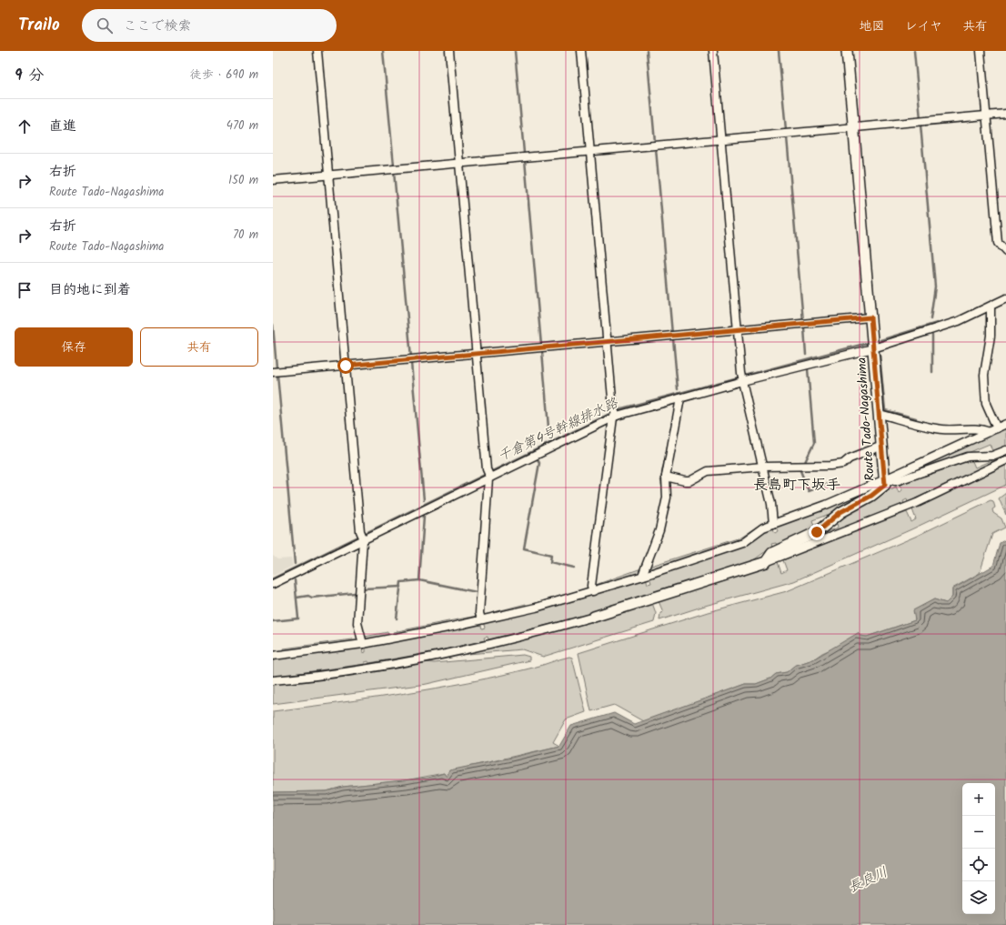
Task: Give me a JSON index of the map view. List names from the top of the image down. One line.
{"streets":{"main road":["Route Tado-Nagashima"]},"districts":["長島町下坂手"],"water":["千倉第4号幹線排水路","長良川"],"page":{"header":"Trailo","search":"ここで検索","nav":["地図","レイヤ","共有"],"heading":["9 分","徒歩 · 690 m"],"list":[["直進","470 m"],["右折","Route Tado-Nagashima","150 m"],["右折","Route Tado-Nagashima","70 m"],"目的地に到着"],"buttons":["保存","共有"],"map_buttons":["+","−"]}}
